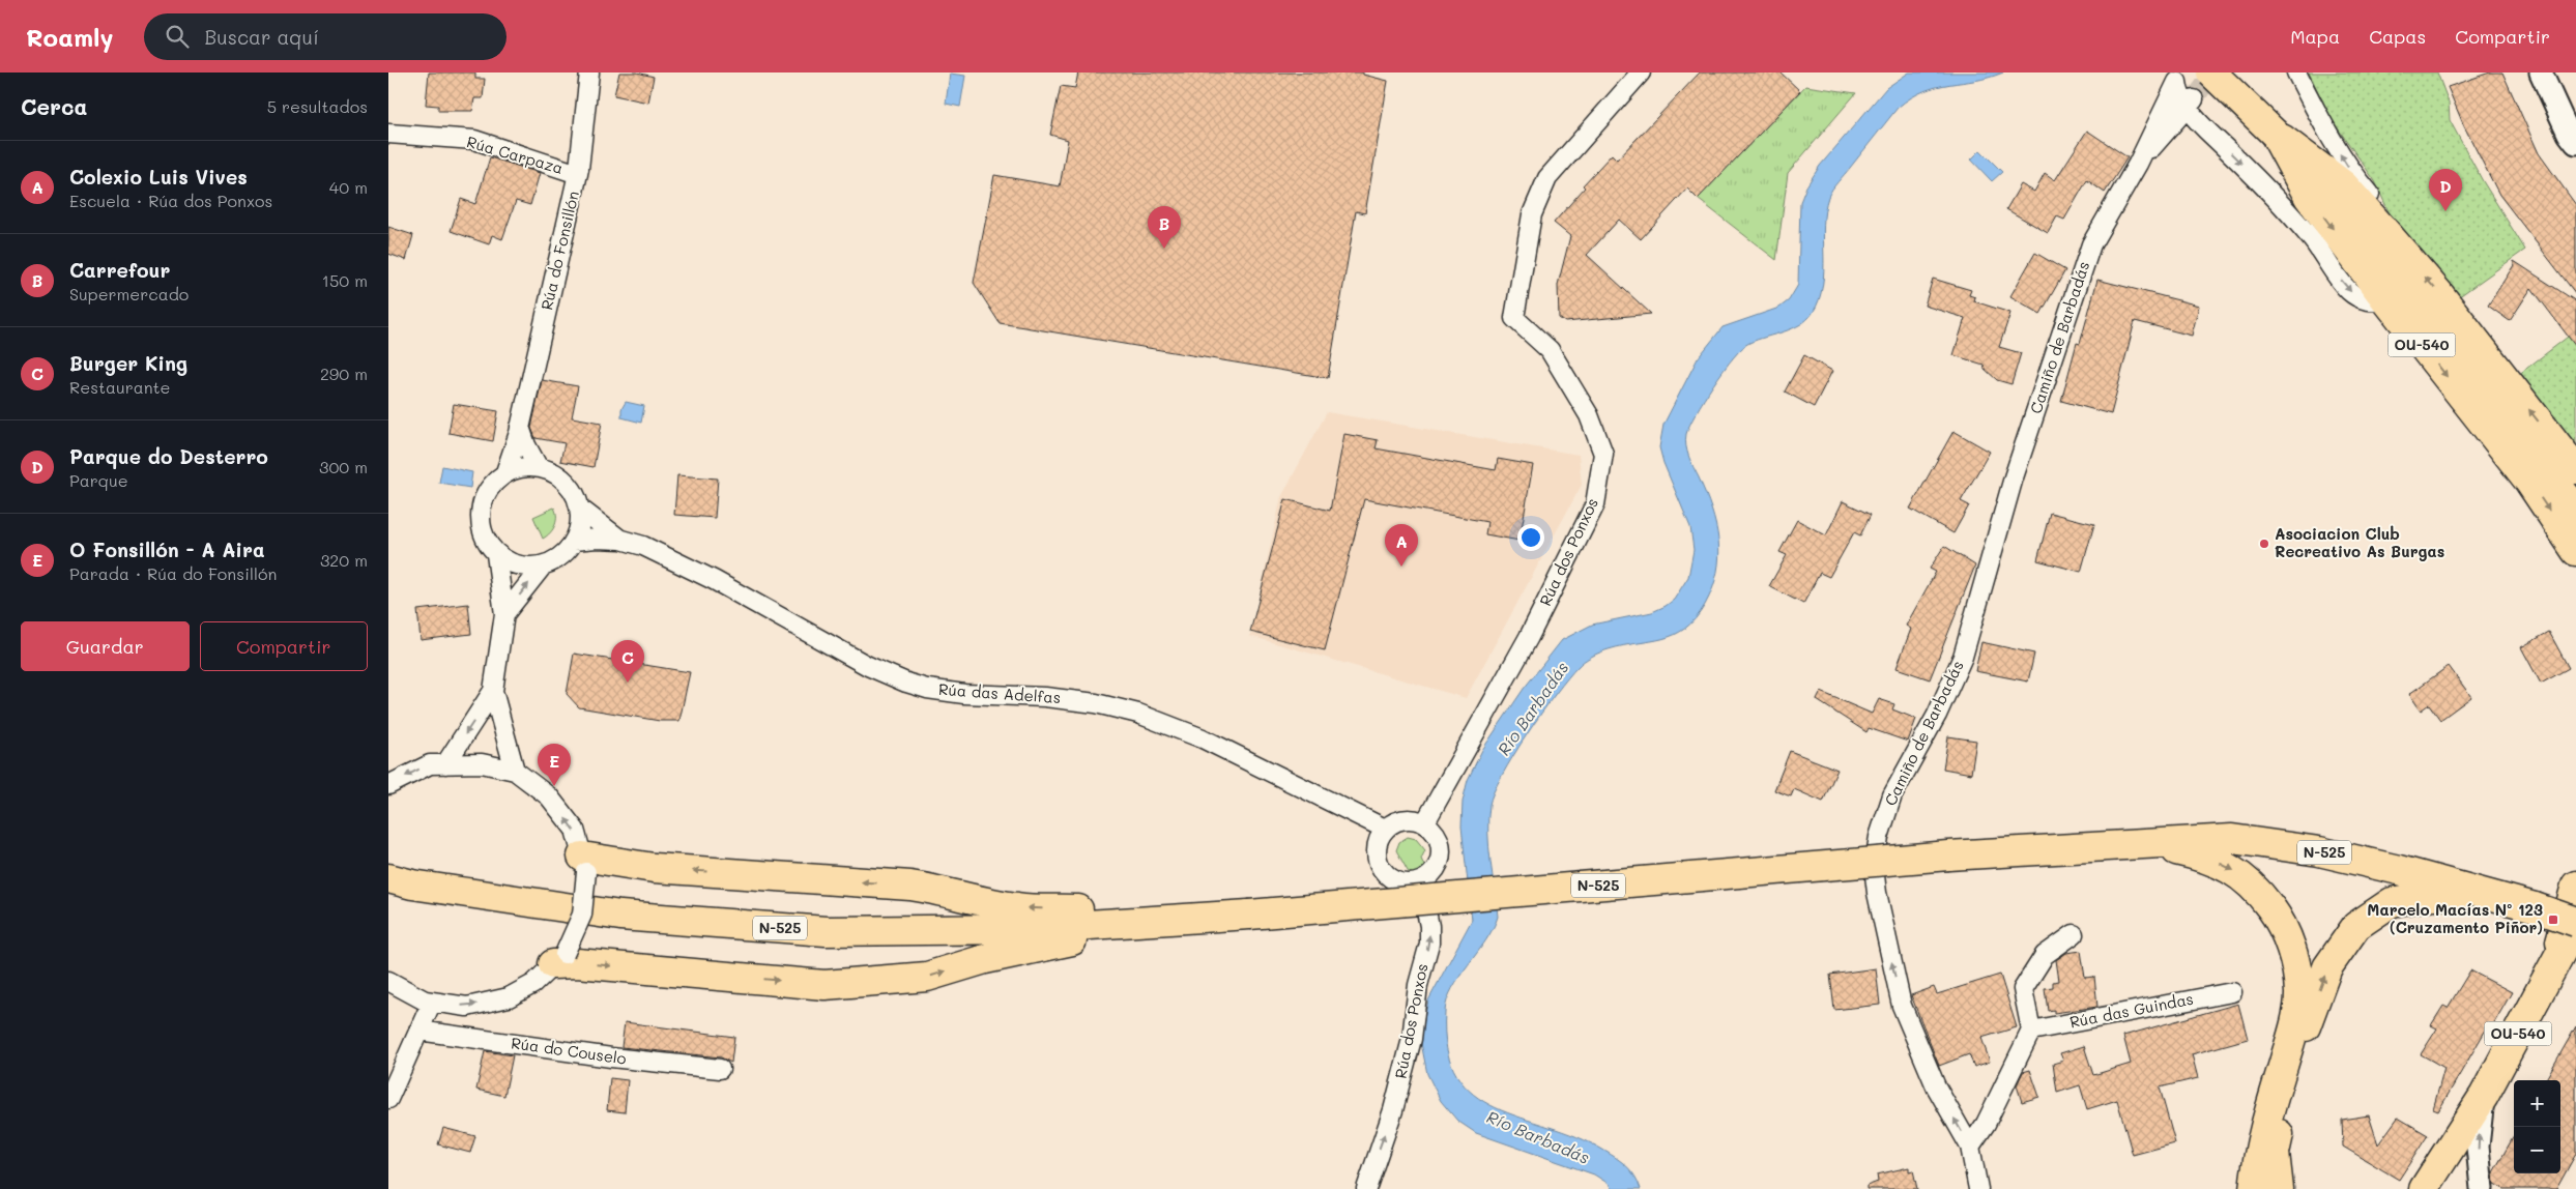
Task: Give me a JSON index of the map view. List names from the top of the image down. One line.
{"streets":{"main road":["OU-540","N-525"],"street":["Rúa Carpaza","Rúa do Fonsillón","Camiño de Barbadás","Rúa dos Ponxos","Rúa das Adelfas","Rúa das Guindas","Rúa do Couselo"]},"crossings":[["Rúa Carpaza","Rúa do Fonsillón"],["Rúa do Fonsillón","Rúa das Adelfas"],["OU-540","N-525"],["Rúa dos Ponxos","Rúa das Adelfas"]],"one_way":["Camiño de Barbadás"],"water":["Río Barbadás"],"places":{"other":["Asociacion Club Recreativo As Burgas"],"transit":["Marcelo Macías Nº 123 (Cruzamento Piñor)"]},"page":{"header":"Roamly","search":"Buscar aquí","nav":["Mapa","Capas","Compartir"],"heading":["Cerca","5 resultados"],"list":[{"mark":"A","name":"Colexio Luis Vives","note":"Escuela · Rúa dos Ponxos","value":"40 m"},{"mark":"B","name":"Carrefour","note":"Supermercado","value":"150 m"},{"mark":"C","name":"Burger King","note":"Restaurante","value":"290 m"},{"mark":"D","name":"Parque do Desterro","note":"Parque","value":"300 m"},{"mark":"E","name":"O Fonsillón - A Aira","note":"Parada · Rúa do Fonsillón","value":"320 m"}],"pins":["D","B","A","C","E"],"buttons":["Guardar","Compartir"],"map_buttons":["+","−"]}}
